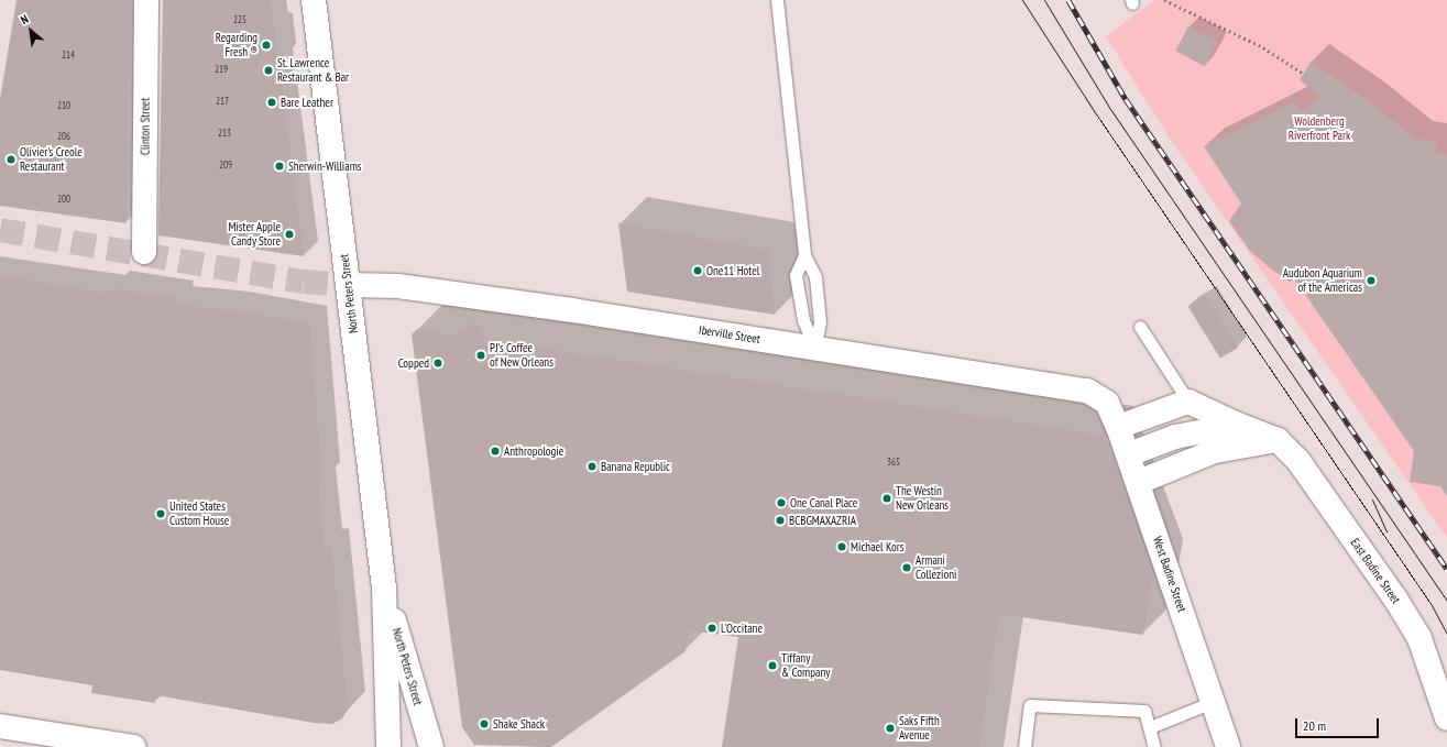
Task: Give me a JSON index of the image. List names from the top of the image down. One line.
{"streets":{"street":["Clinton Street","North Peters Street","Iberville Street","East Badine Street","West Badine Street"]},"crossings":[["North Peters Street","Iberville Street"],["Iberville Street","West Badine Street"]],"parks":["Woldenberg Riverfront Park"],"places":["Regarding Fresh ®","St. Lawrence Restaurant & Bar","Bare Leather","Olivier's Creole Restaurant","Sherwin-Williams","Mister Apple Candy Store","One11 Hotel","Audubon Aquarium of the Americas","PJ's Coffee of New Orleans","Copped","Anthropologie","Banana Republic","The Westin New Orleans","One Canal Place","United States Custom House","BCBGMAXAZRIA","Michael Kors","Armani Collezioni","L'Occitane","Tiffany & Company","Shake Shack","Saks Fifth Avenue"],"house_numbers":["225","214","219","217","210","213","206","209","200","365"],"scale_bar":"20 m","north":"top left"}
